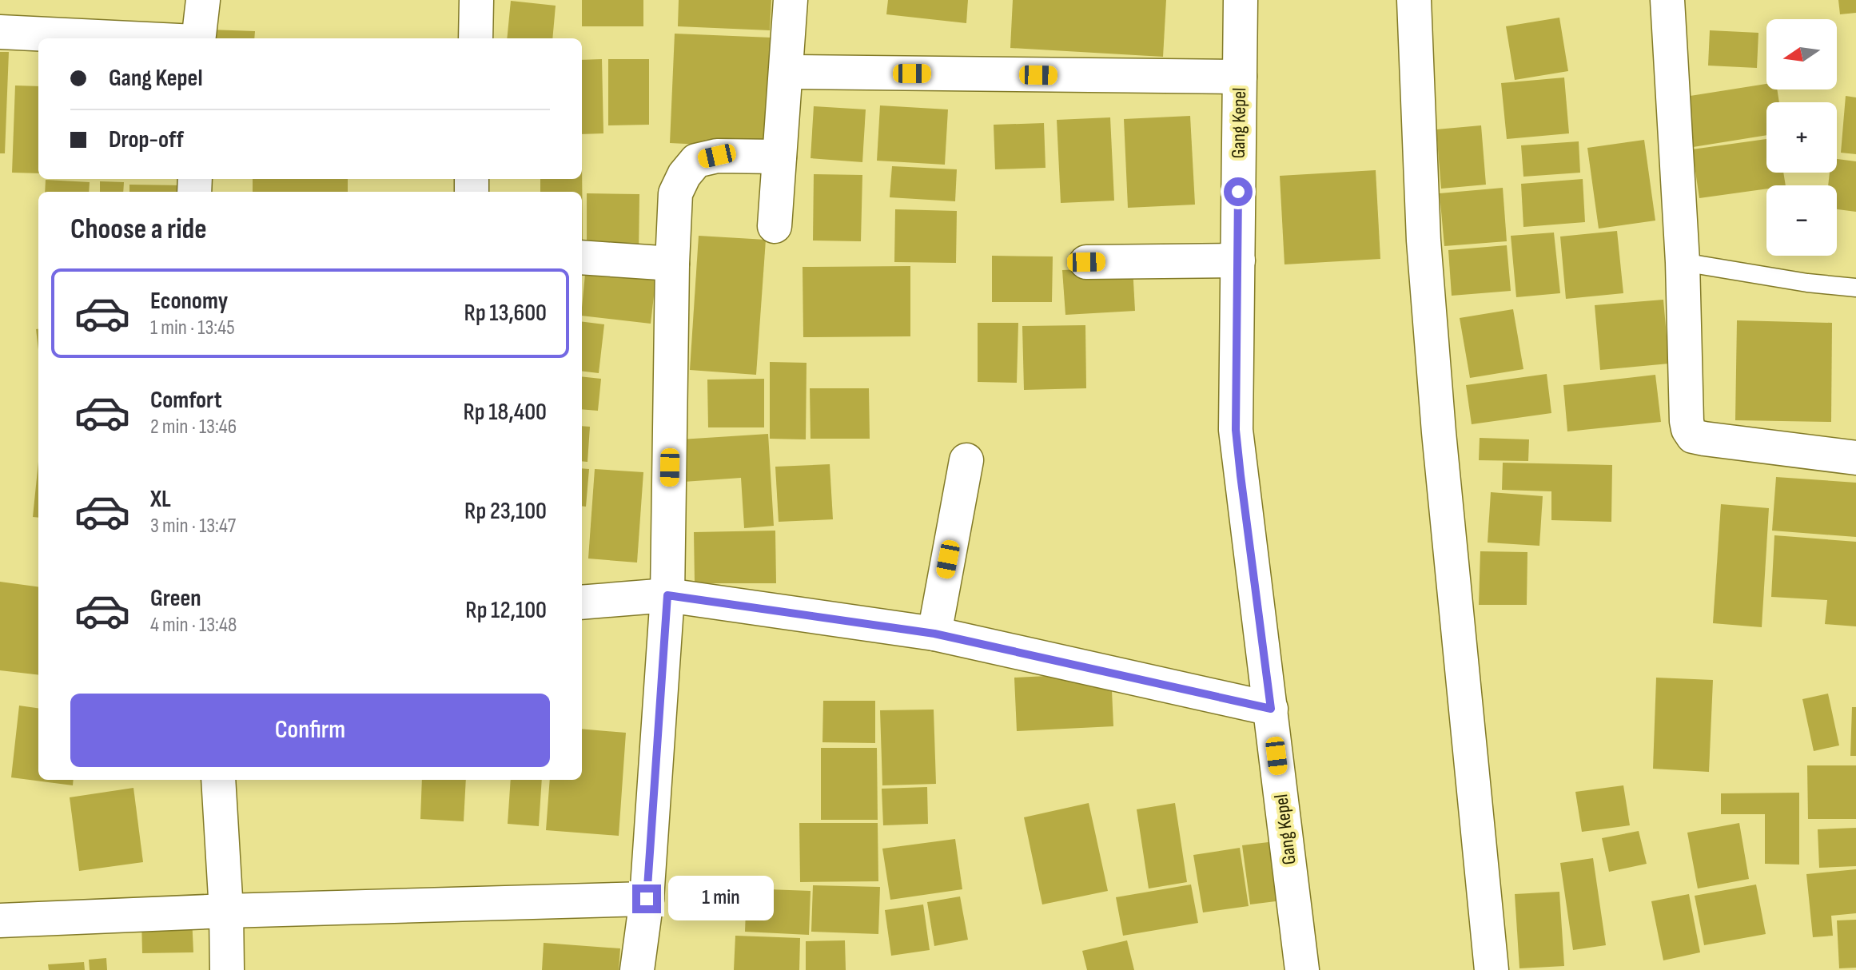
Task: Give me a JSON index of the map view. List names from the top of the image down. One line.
{"streets":{"street":["Gang Kepel"]},"north":"left","page":{"map_buttons":["+","−"],"banner":["Gang Kepel","Drop-off"],"heading":"Choose a ride","list":[{"name":"Economy","note":"1 min · 13:45","value":"Rp 13,600"},{"name":"Comfort","note":"2 min · 13:46","value":"Rp 18,400"},{"name":"XL","note":"3 min · 13:47","value":"Rp 23,100"},{"name":"Green","note":"4 min · 13:48","value":"Rp 12,100"}],"buttons":"Confirm","bubble":"1 min"}}
